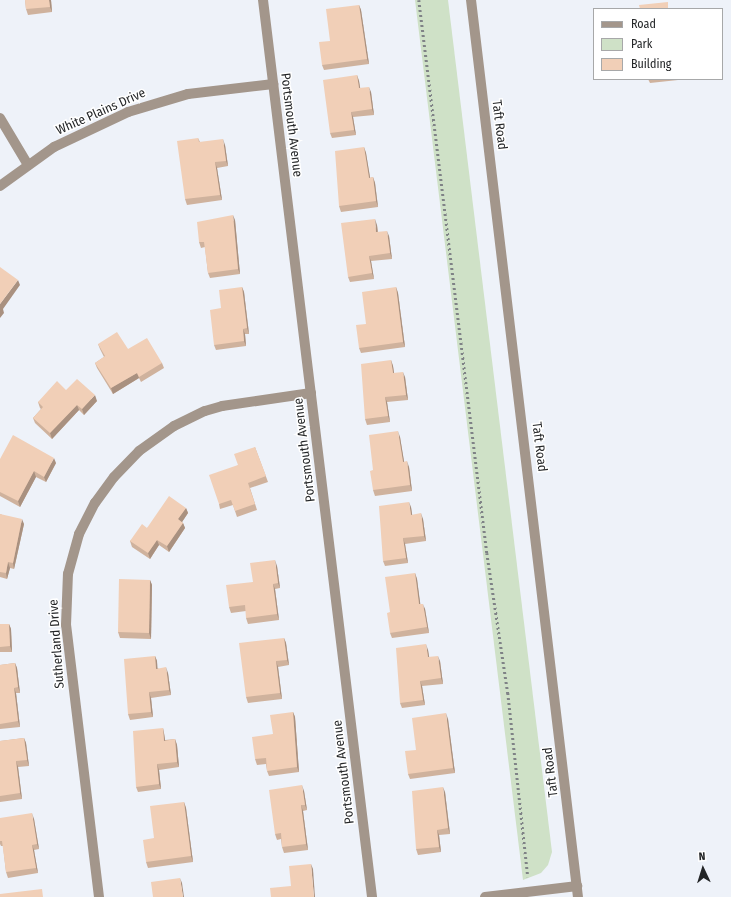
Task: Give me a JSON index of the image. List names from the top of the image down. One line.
{"streets":{"street":["White Plains Drive","Portsmouth Avenue","Taft Road","Sutherland Drive"]},"crossings":[["White Plains Drive","Portsmouth Avenue"],["Portsmouth Avenue","Sutherland Drive"]],"legend":["Road","Park","Building"],"north":"top"}
